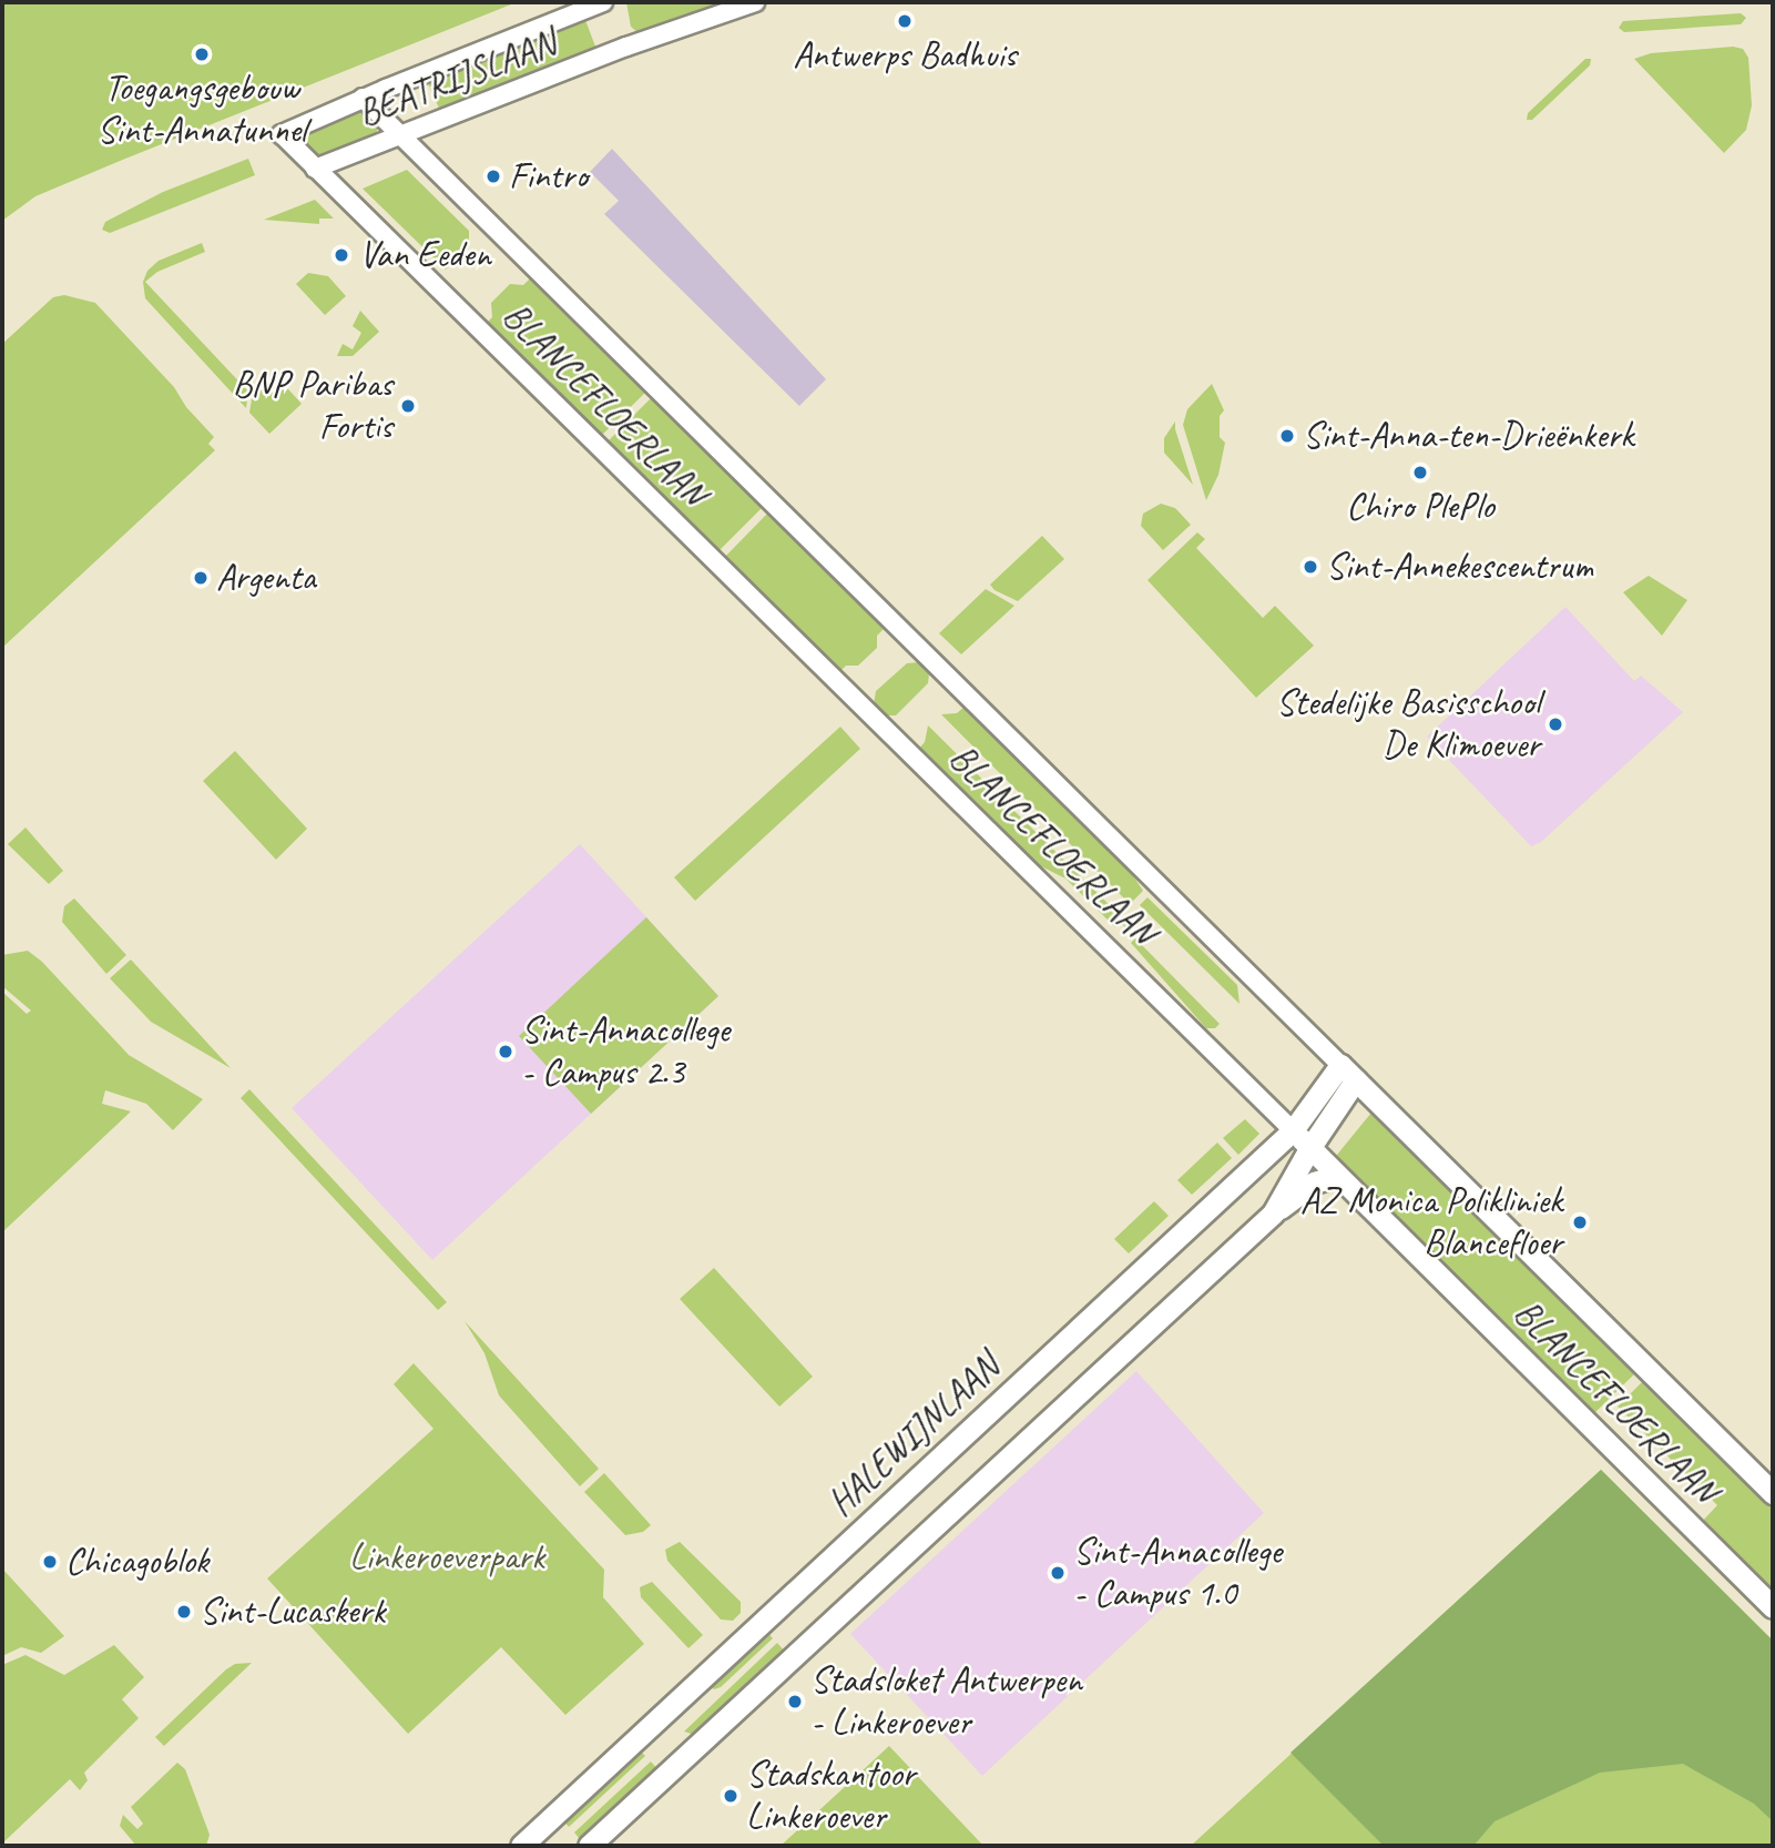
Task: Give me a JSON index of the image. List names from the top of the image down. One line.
{"streets":{"main road":["BLANCEFLOERLAAN","HALEWIJNLAAN"],"street":["BEATRIJSLAAN"]},"crossings":[["BEATRIJSLAAN","BLANCEFLOERLAAN"],["BLANCEFLOERLAAN","HALEWIJNLAAN"]],"parks":["Linkeroeverpark"],"places":["Antwerps Badhuis","Toegangsgebouw Sint-Annatunnel","Fintro","Van Eeden","BNP Paribas Fortis","Sint-Anna-ten-Drieënkerk","Chiro PlePlo","Sint-Annekescentrum","Argenta","Stedelijke Basisschool De Klimoever","Sint-Annacollege - Campus 2.3","AZ Monica Polikliniek Blancefloer","Chicagoblok","Sint-Annacollege - Campus 1.0","Sint-Lucaskerk","Stadsloket Antwerpen - Linkeroever","Stadskantoor Linkeroever"]}
